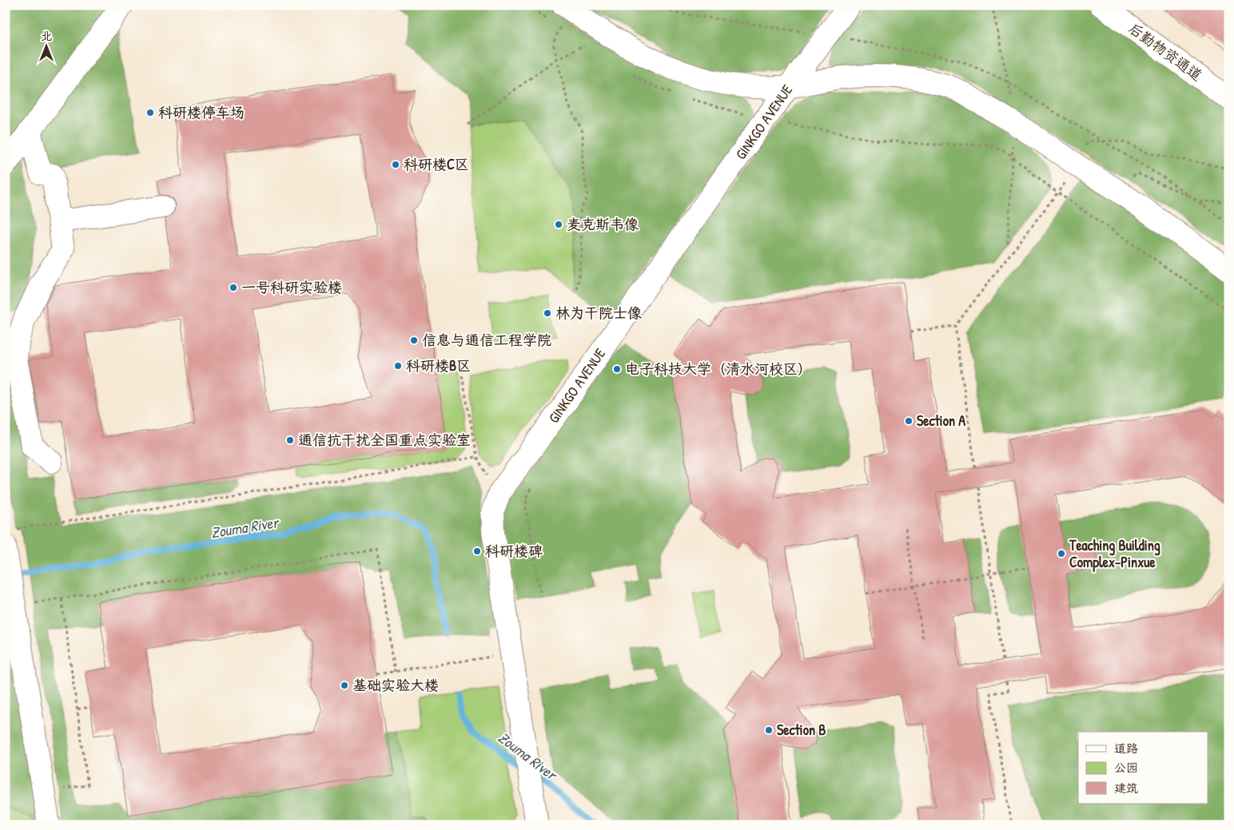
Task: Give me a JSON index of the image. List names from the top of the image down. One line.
{"streets":{"street":["后勤物资通道","GINKGO AVENUE"]},"water":["Zouma River"],"places":["科研楼停车场","科研楼C区","麦克斯韦像","一号科研实验楼","林为干院士像","信息与通信工程学院","科研楼B区","电子科技大学（清水河校区）","Section A","通信抗干扰全国重点实验室","科研楼碑","Teaching Building Complex-Pinxue","基础实验大楼","Section B"],"legend":["道路","公园","建筑"],"north":"top"}
